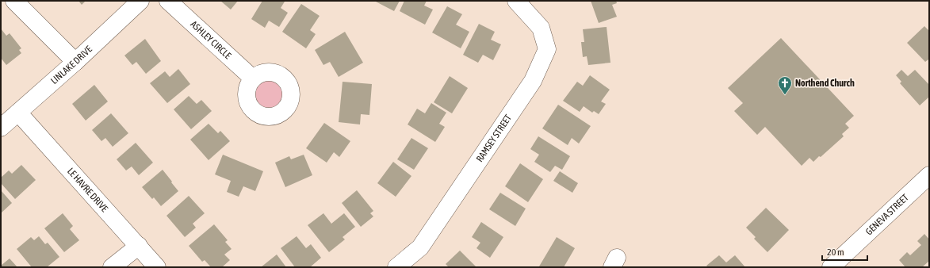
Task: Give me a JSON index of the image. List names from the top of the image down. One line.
{"streets":{"street":["ASHLEY CIRCLE","LINLAKE DRIVE","RAMSEY STREET","LE HAVRE DRIVE","GENEVA STREET"]},"crossings":[["LINLAKE DRIVE","LE HAVRE DRIVE"]],"places":{"church":["Northend Church"]},"scale_bar":"20 m"}
